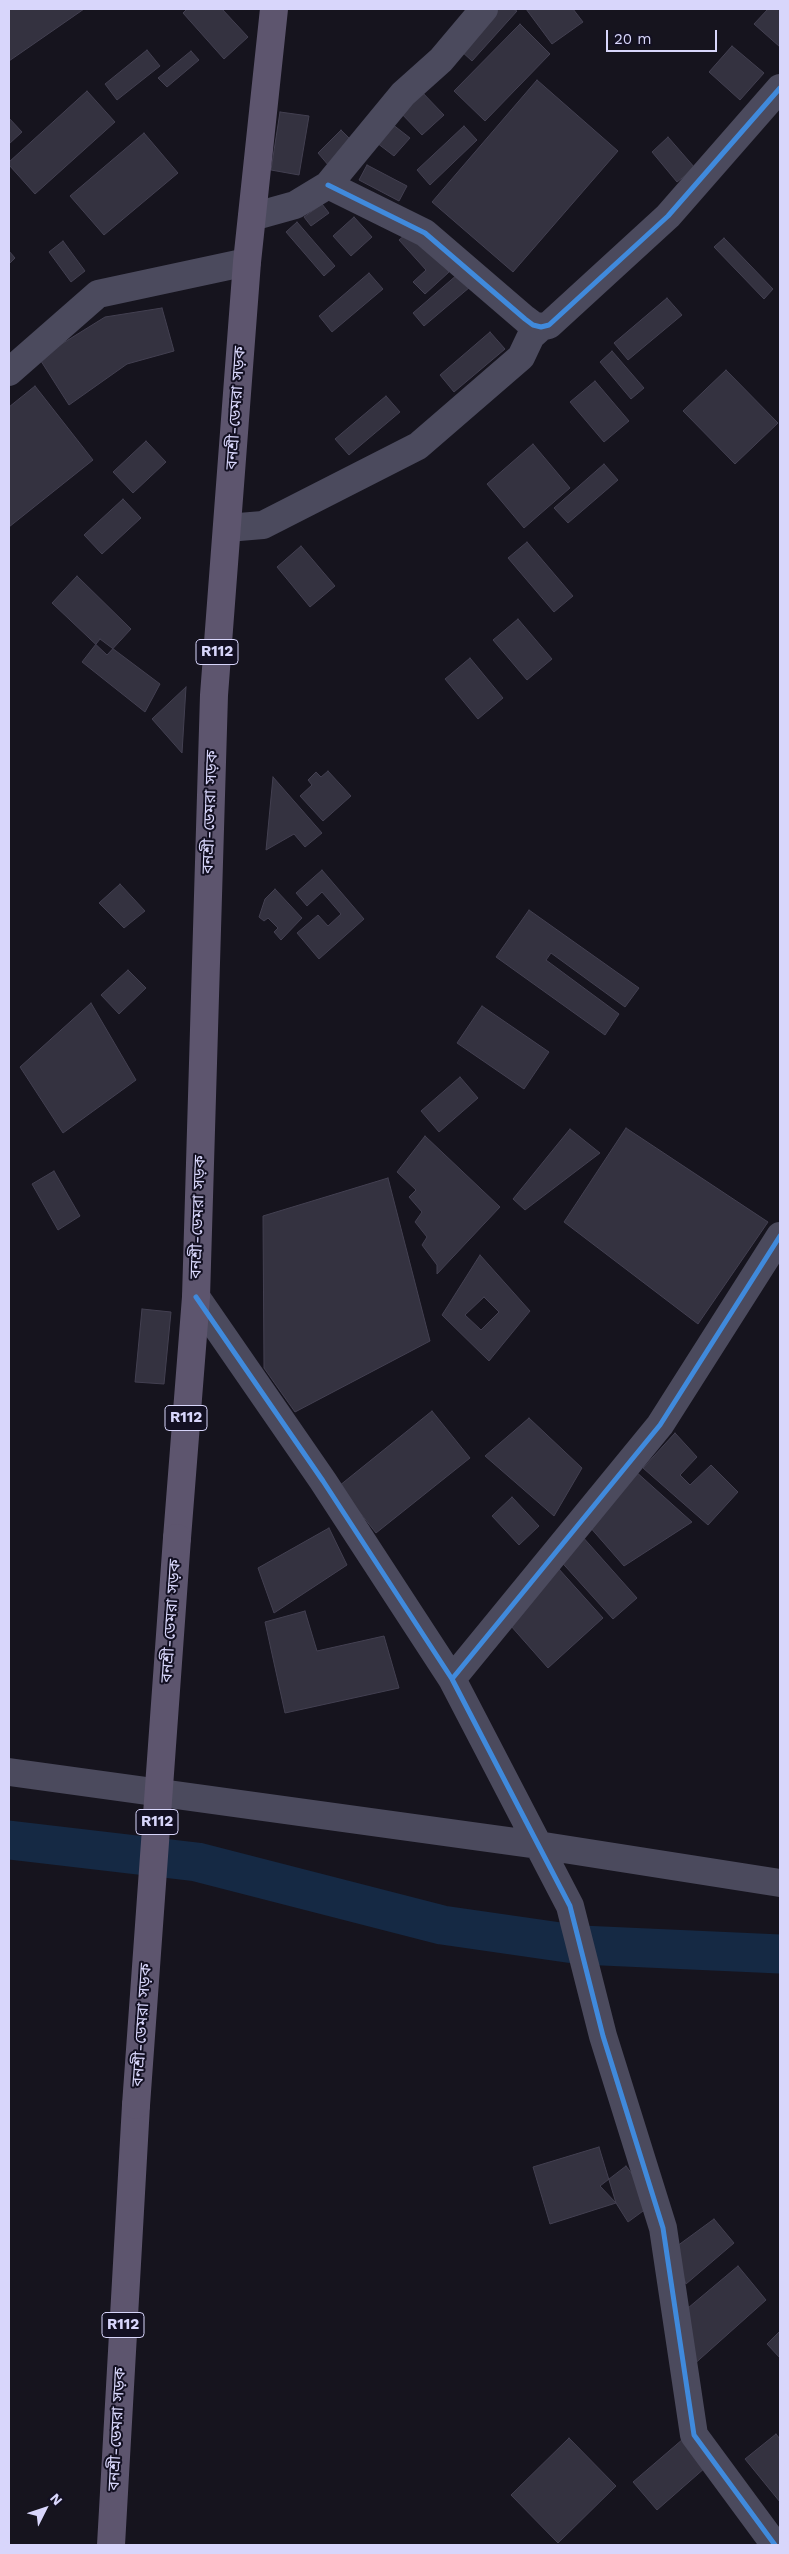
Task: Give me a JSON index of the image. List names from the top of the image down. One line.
{"streets":{"main road":["বনশ্রী-ডেমরা সড়ক","R112"]},"scale_bar":"20 m","north":"top right"}
